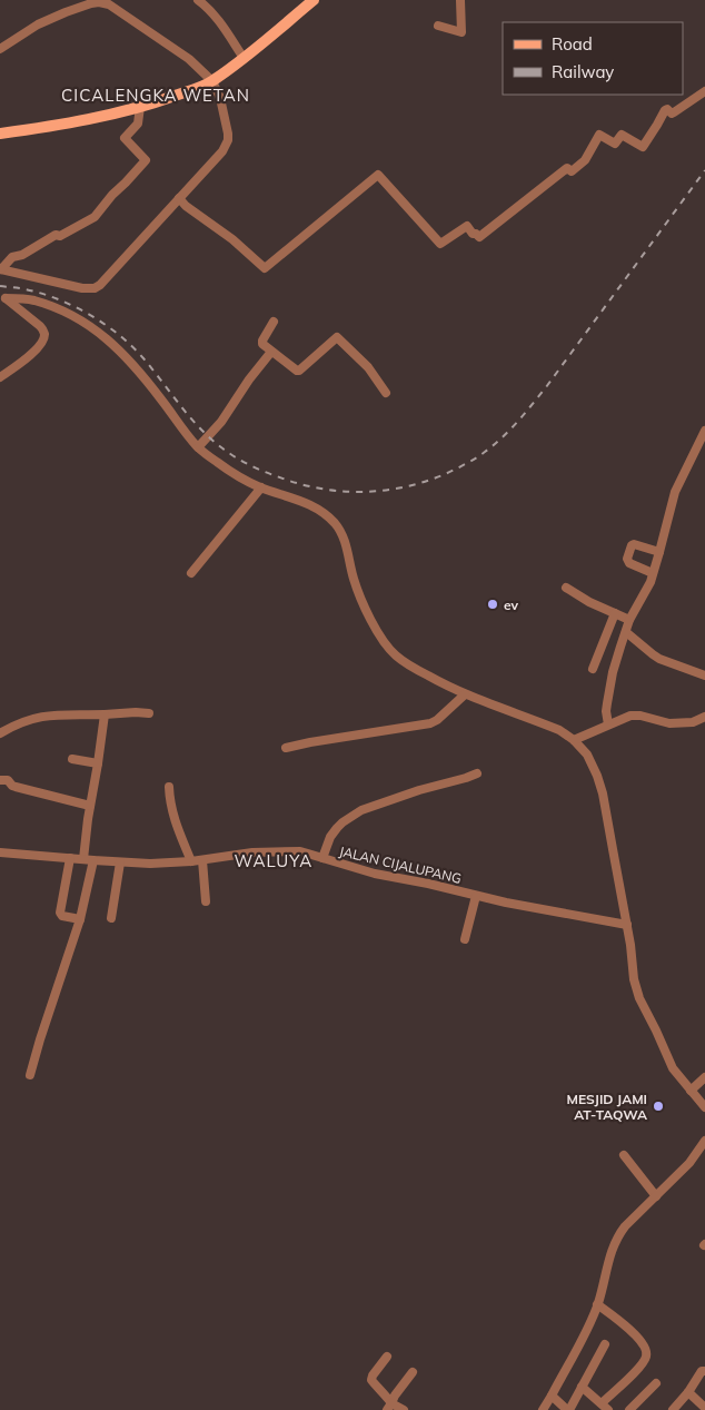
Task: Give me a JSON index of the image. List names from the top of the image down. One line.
{"streets":{"street":["JALAN CIJALUPANG"]},"districts":["CICALENGKA WETAN","WALUYA"],"places":["ev","MESJID JAMI AT-TAQWA"],"legend":["Road","Railway"]}
